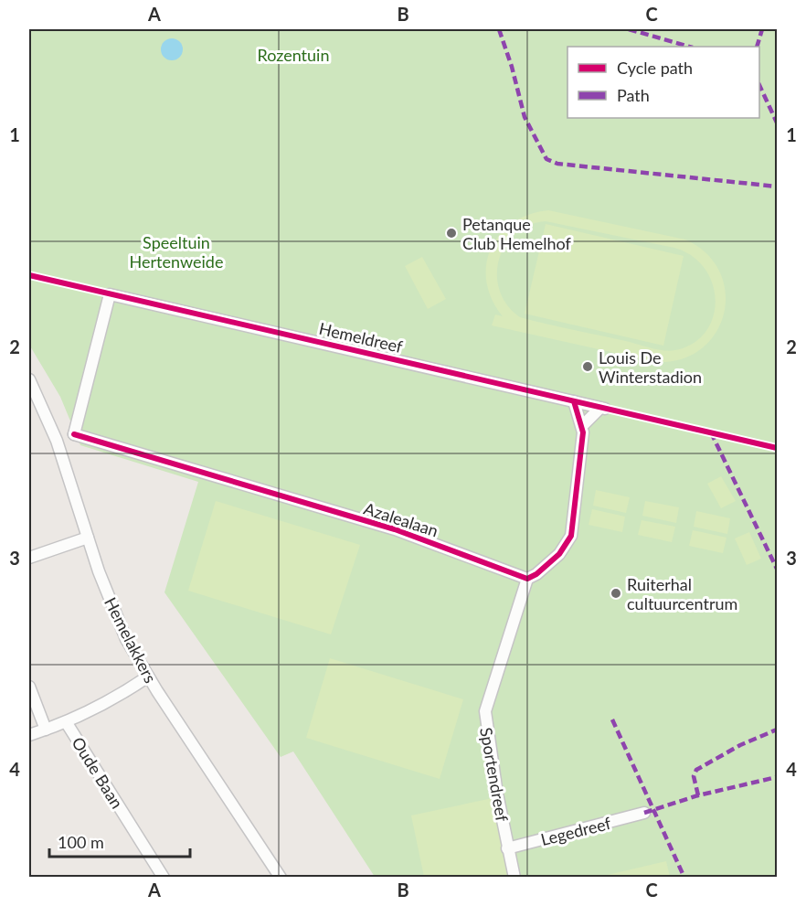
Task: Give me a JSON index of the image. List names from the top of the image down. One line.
{"streets":{"street":["Hemeldreef","Azalealaan","Hemelakkers","Oude Baan","Sportendreef","Legedreef"]},"crossings":[["Hemeldreef","Azalealaan"],["Azalealaan","Sportendreef"],["Hemelakkers","Oude Baan"],["Sportendreef","Legedreef"]],"parks":["Rozentuin","Speeltuin Hertenweide"],"places":["Petanque Club Hemelhof","Louis De Winterstadion","Ruiterhal cultuurcentrum"],"legend":["Cycle path","Path"],"scale_bar":"100 m","grid":{"columns":["A","B","C"],"rows":["1","2","3","4"]}}
